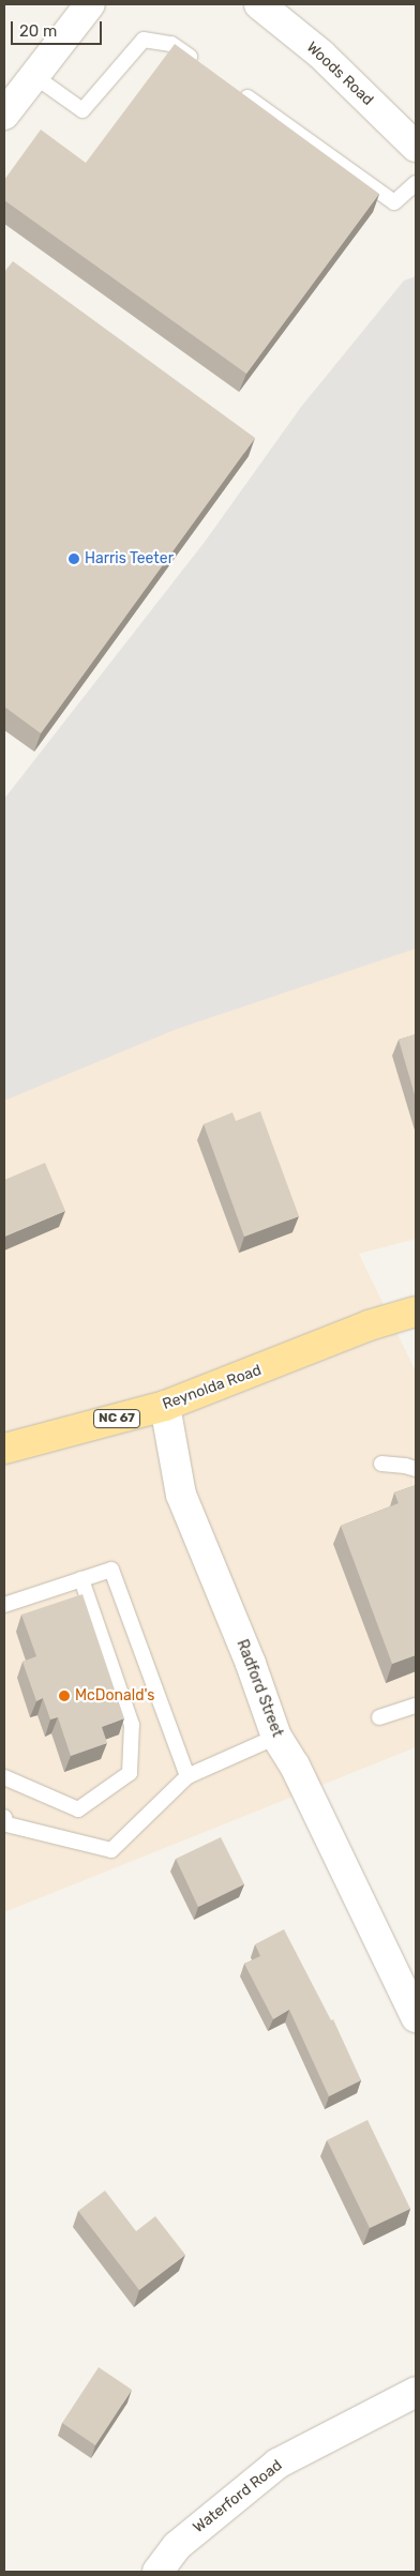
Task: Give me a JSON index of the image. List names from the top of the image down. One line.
{"streets":{"main road":["Reynolda Road","NC 67"],"street":["Woods Road","Radford Street","Waterford Road"]},"crossings":[["Reynolda Road","Radford Street"]],"places":["Harris Teeter","McDonald's"],"scale_bar":"20 m"}
